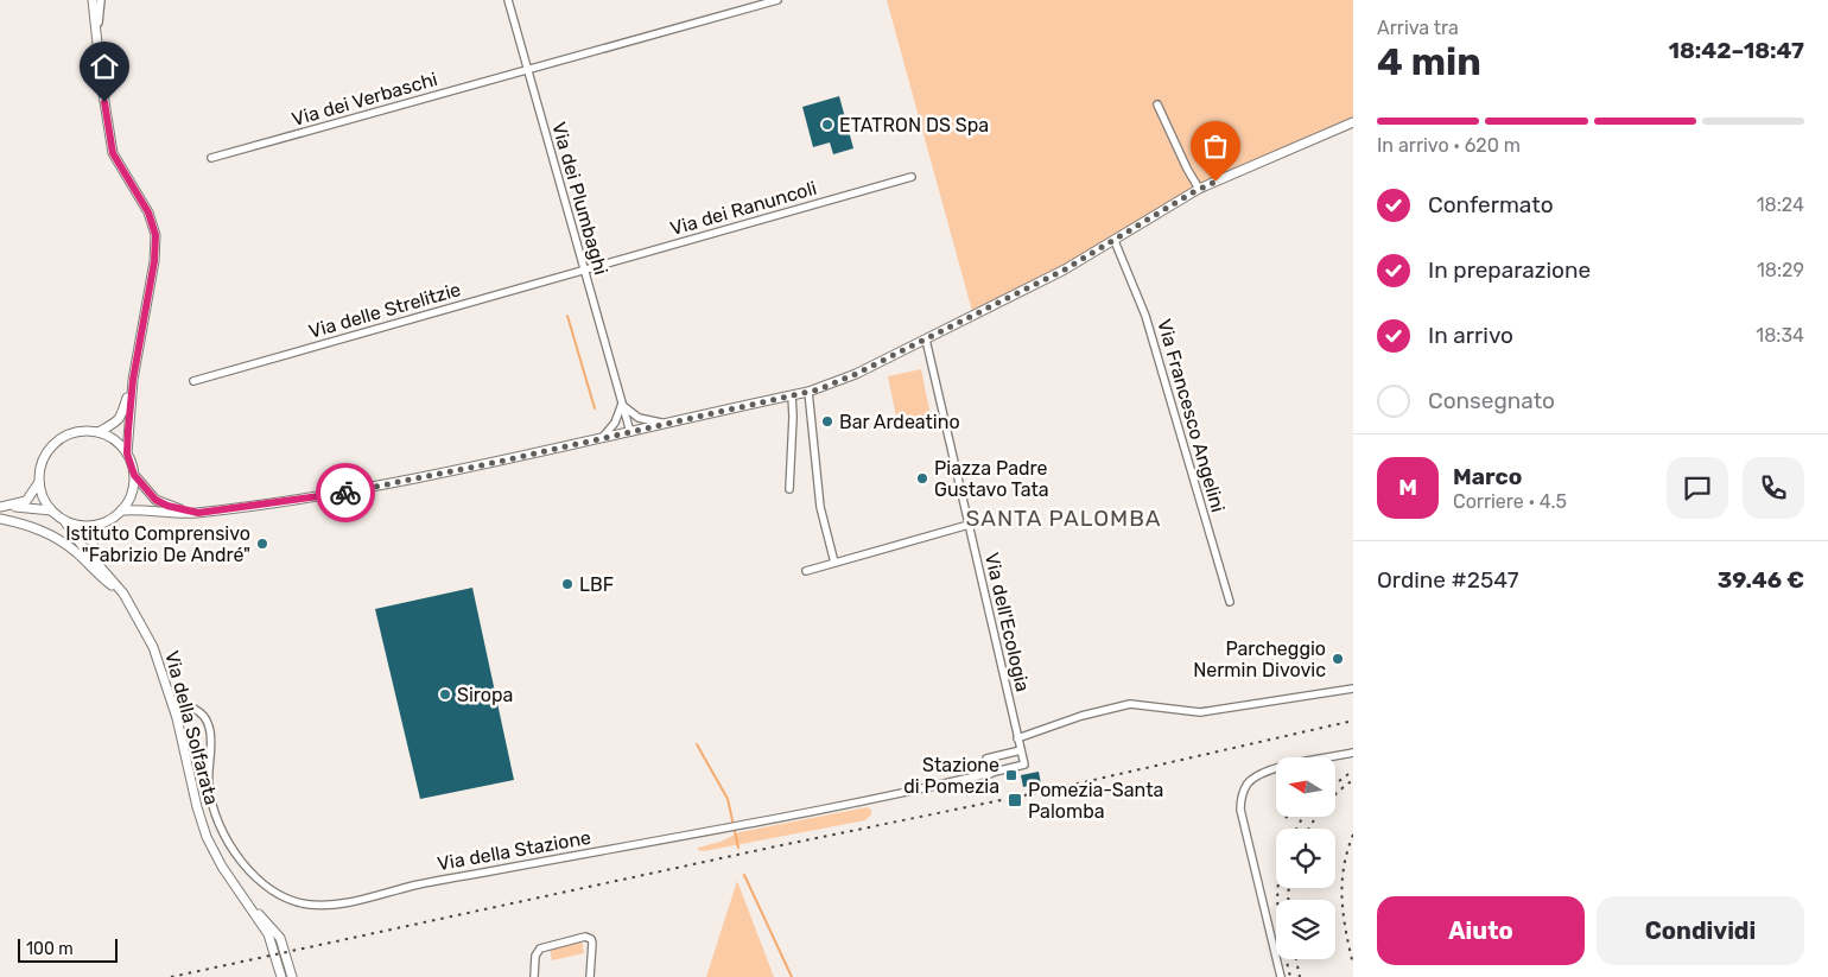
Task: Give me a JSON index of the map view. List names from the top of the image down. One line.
{"streets":{"main road":["Via della Solfarata"],"street":["Via dei Verbaschi","Via dei Plumbaghi","Via dei Ranuncoli","Via delle Strelitzie","Via Francesco Angelini","Via dell'Ecologia","Via della Stazione"]},"crossings":[["Via dei Verbaschi","Via dei Plumbaghi"],["Via dei Plumbaghi","Via dei Ranuncoli"],["Via dei Plumbaghi","Via delle Strelitzie"],["Via dei Ranuncoli","Via delle Strelitzie"],["Via della Solfarata","Via della Stazione"]],"districts":["SANTA PALOMBA"],"places":{"other":["ETATRON DS Spa","Bar Ardeatino","Piazza Padre Gustavo Tata","Istituto Comprensivo \"Fabrizio De André\"","LBF","Parcheggio Nermin Divovic","Siropa"],"transit":["Stazione di Pomezia","Pomezia-Santa Palomba"]},"scale_bar":"100 m","north":"left","page":{"heading":["4 min","Arriva tra","18:42–18:47"],"panel":["Marco","Corriere · 4.5","Ordine #2547","39.46 €"],"bar":"In arrivo · 620 m","list":[["Confermato","18:24"],["In preparazione","18:29"],["In arrivo","18:34"],"Consegnato"],"round":"M","buttons":["Aiuto","Condividi"],"scale":"100 m"}}
